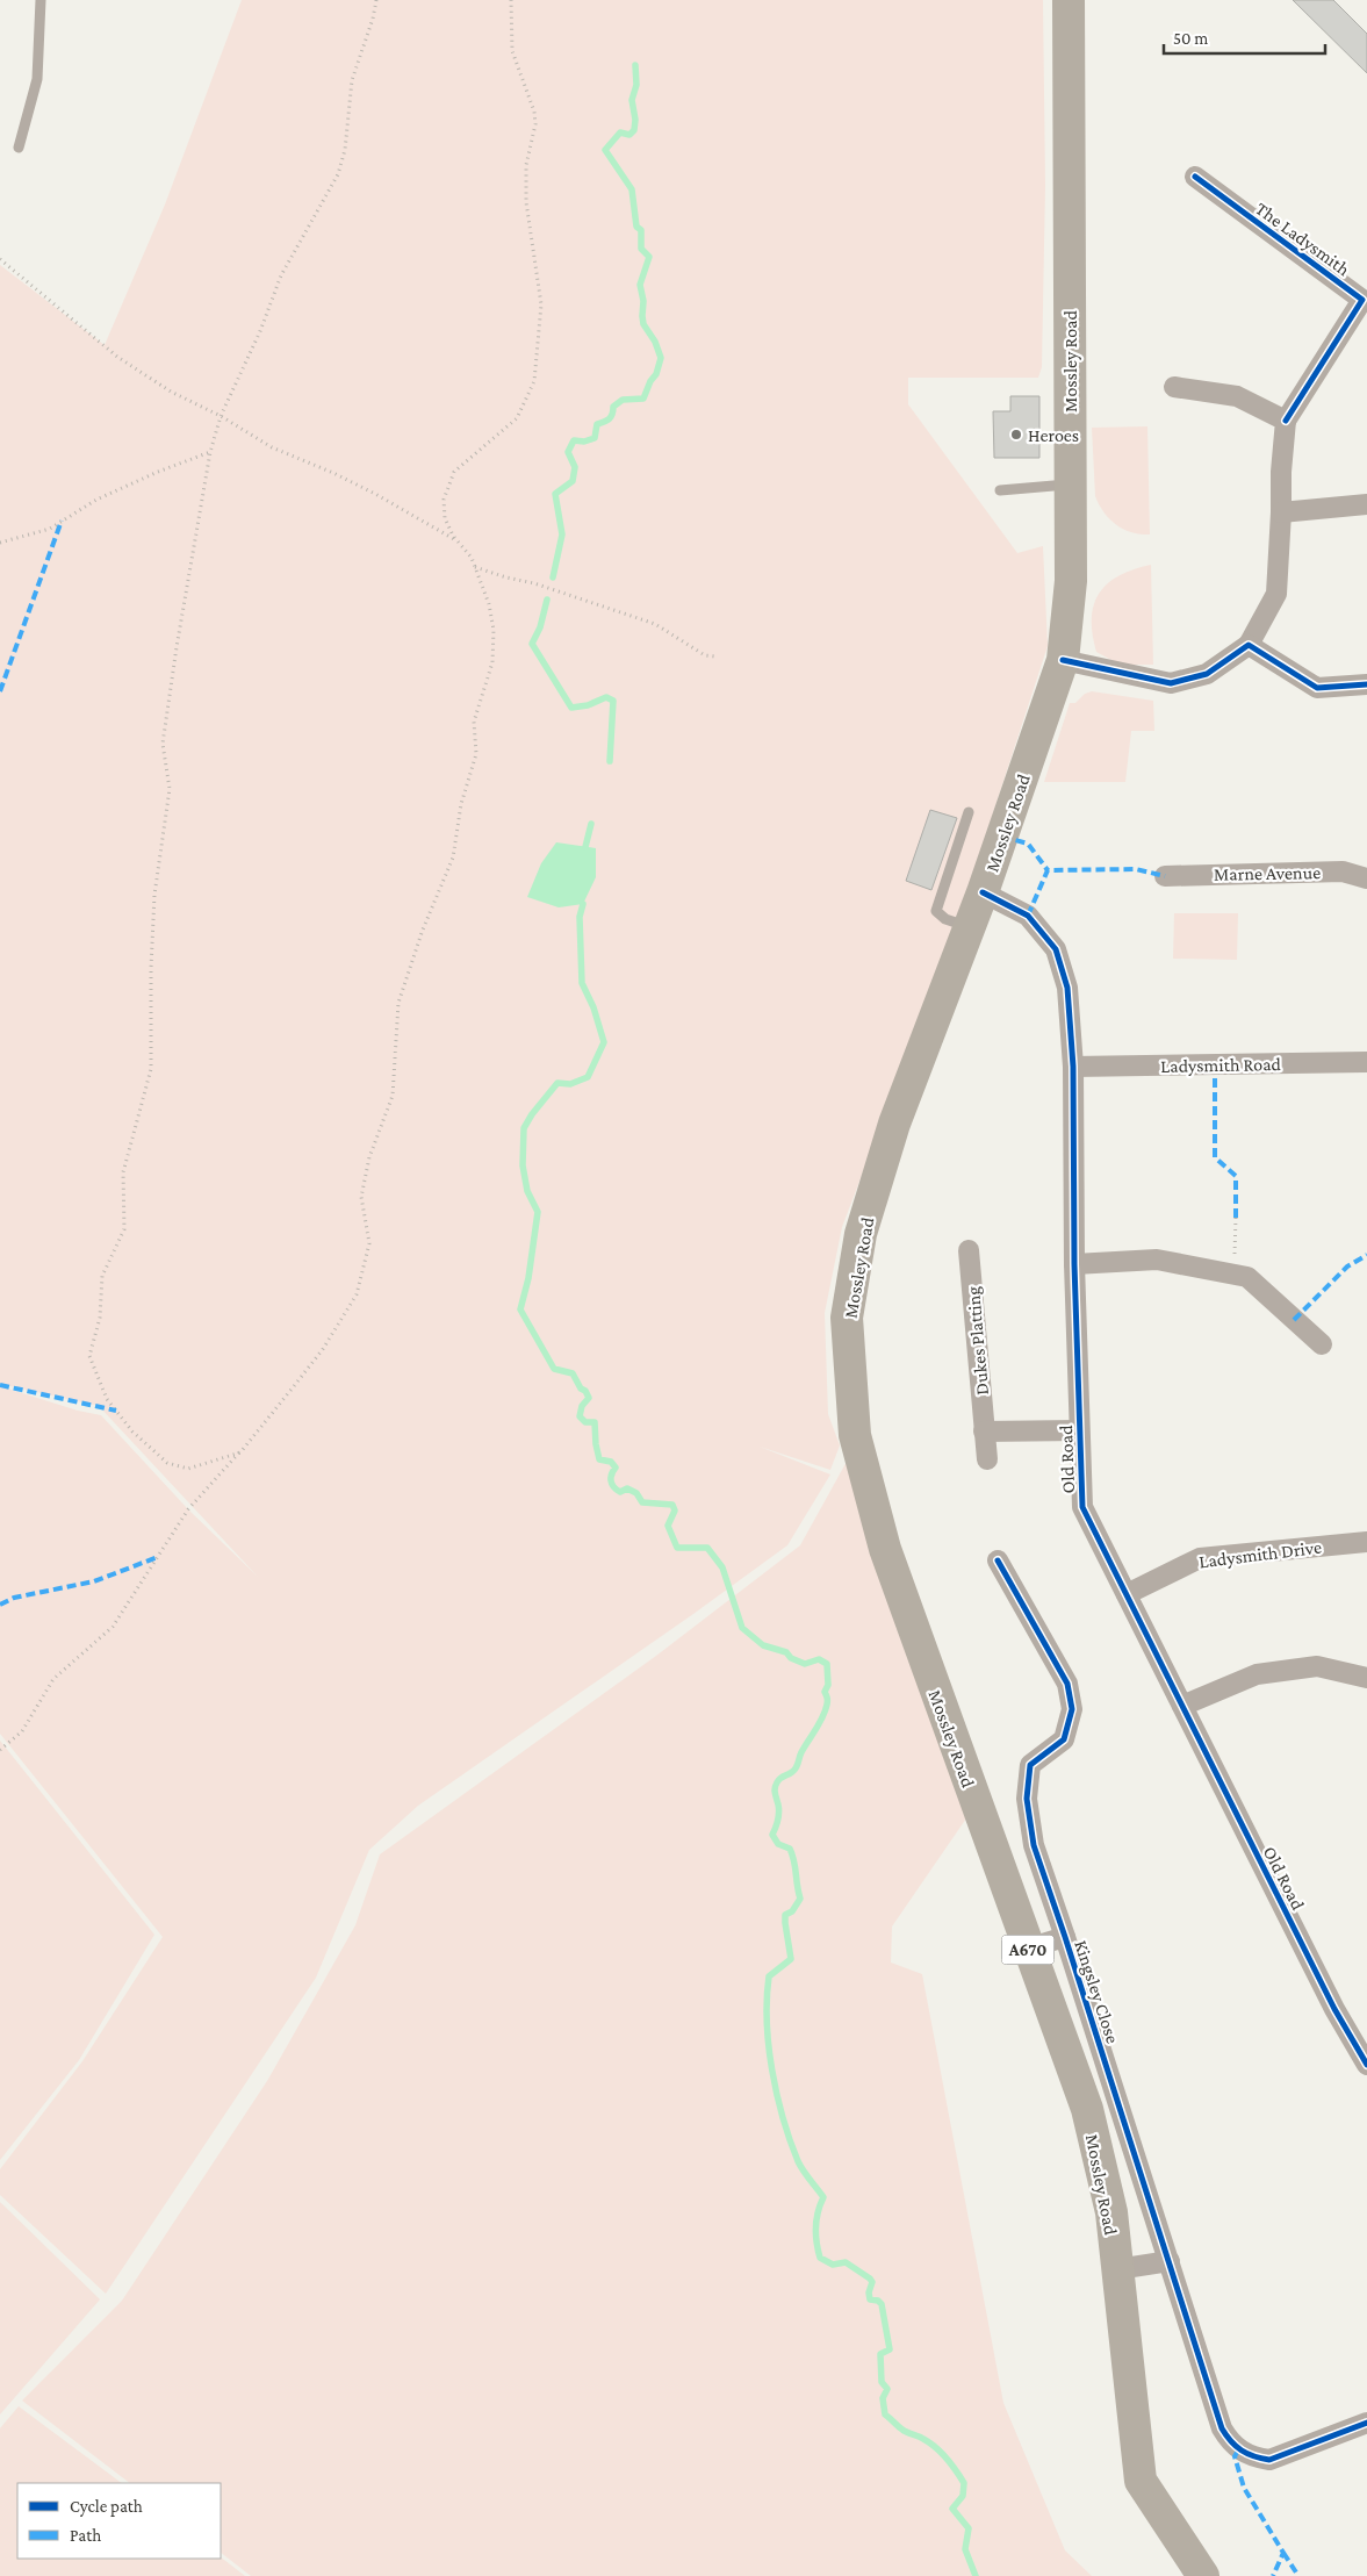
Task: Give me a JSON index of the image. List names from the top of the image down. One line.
{"streets":{"main road":["Mossley Road","A670"],"street":["The Ladysmith","Marne Avenue","Ladysmith Road","Dukes Platting","Old Road","Ladysmith Drive","Kingsley Close"]},"crossings":[["The Ladysmith","Mossley Road"],["Mossley Road","Old Road"],["Mossley Road","Kingsley Close"],["Ladysmith Road","Old Road"],["Old Road","Ladysmith Drive"]],"places":["Heroes"],"legend":["Cycle path","Path"],"scale_bar":"50 m"}
